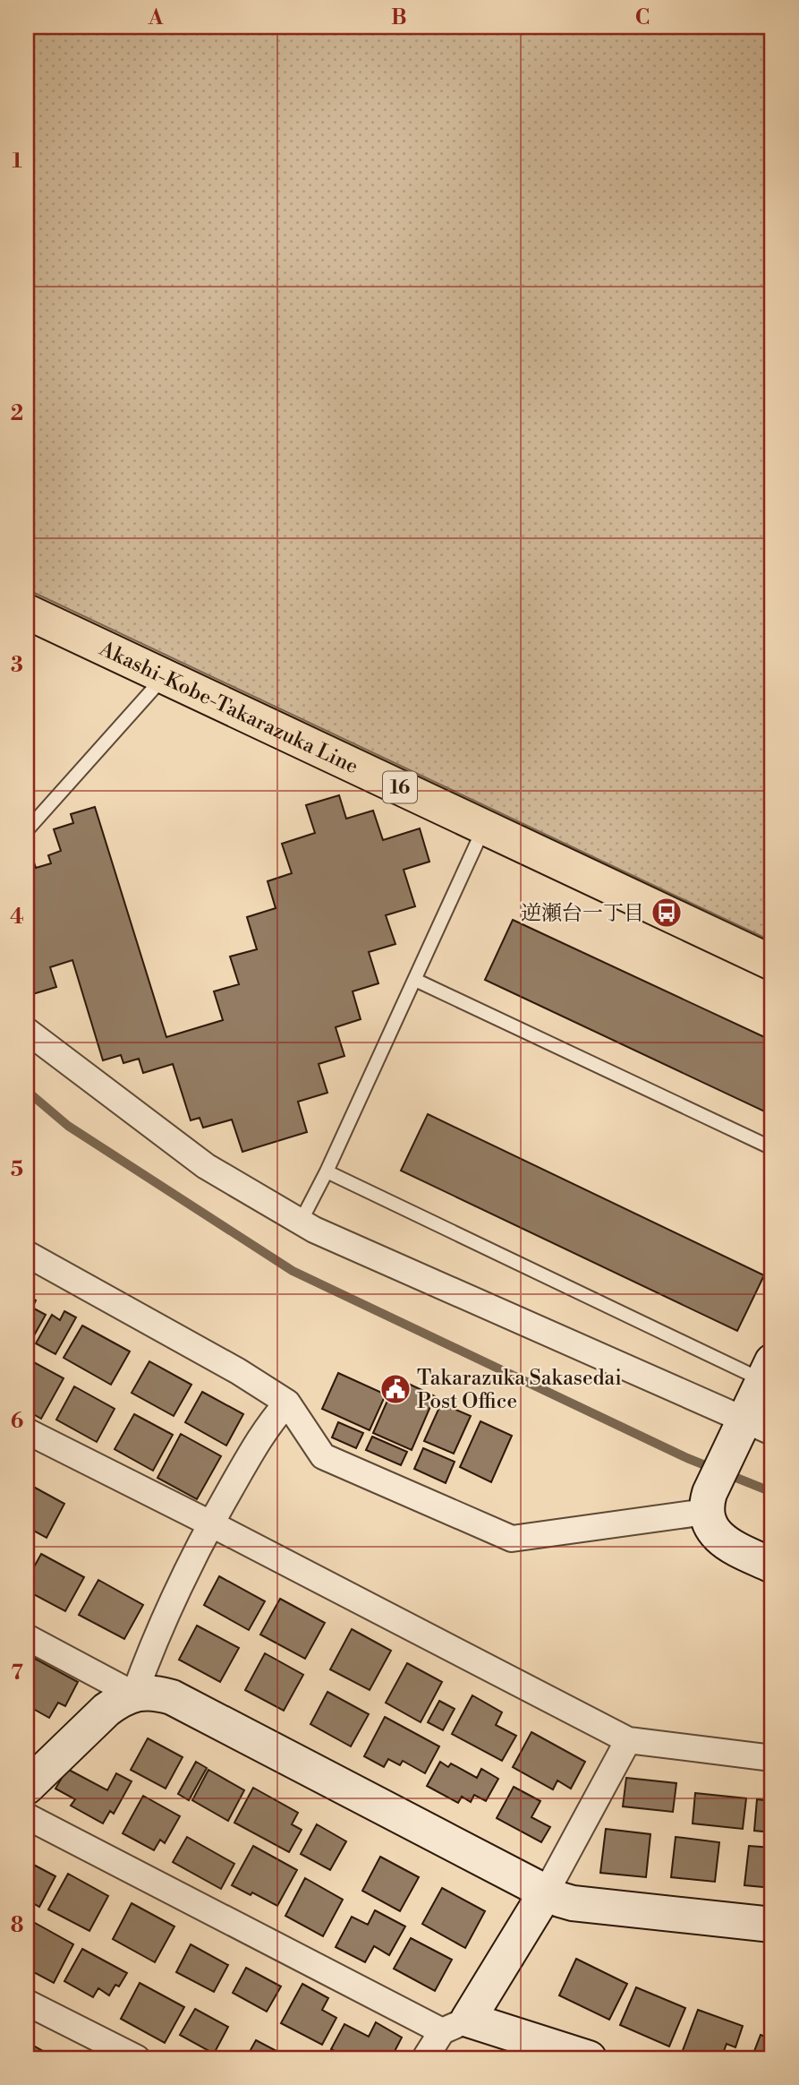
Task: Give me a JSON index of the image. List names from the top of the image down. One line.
{"streets":{"main road":["Akashi-Kobe-Takarazuka Line","16"]},"places":{"bus stop":["逆瀬台一丁目"],"public building":["Takarazuka Sakasedai Post Office"]},"grid":{"columns":["A","B","C"],"rows":["1","2","3","4","5","6","7","8"]}}
